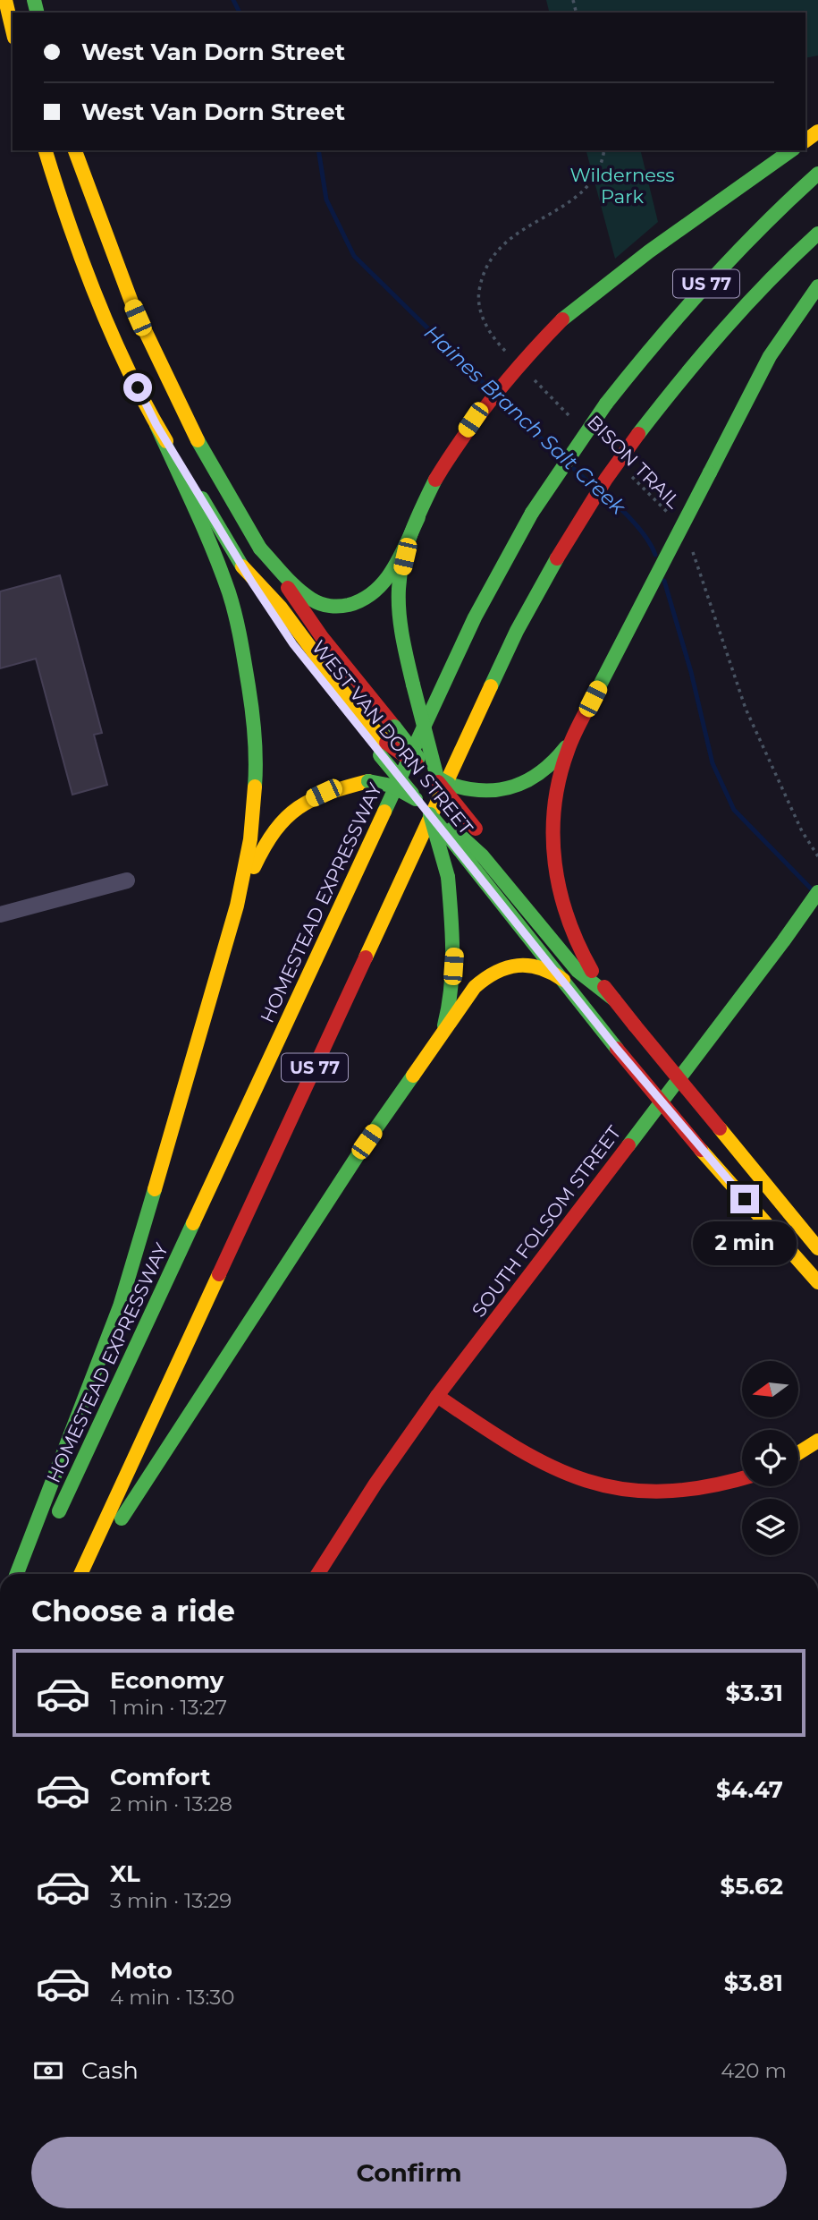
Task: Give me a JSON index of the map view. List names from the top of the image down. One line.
{"streets":{"main road":["US 77","WEST VAN DORN STREET","HOMESTEAD EXPRESSWAY","SOUTH FOLSOM STREET"],"path":["BISON TRAIL"]},"water":["Haines Branch Salt Creek"],"parks":["Wilderness Park"],"north":"left","page":{"banner":["West Van Dorn Street","West Van Dorn Street"],"bubble":"2 min","heading":"Choose a ride","list":[{"name":"Economy","note":"1 min · 13:27","value":"$3.31"},{"name":"Comfort","note":"2 min · 13:28","value":"$4.47"},{"name":"XL","note":"3 min · 13:29","value":"$5.62"},{"name":"Moto","note":"4 min · 13:30","value":"$3.81"}],"pay":["Cash","420 m"],"buttons":"Confirm"}}
